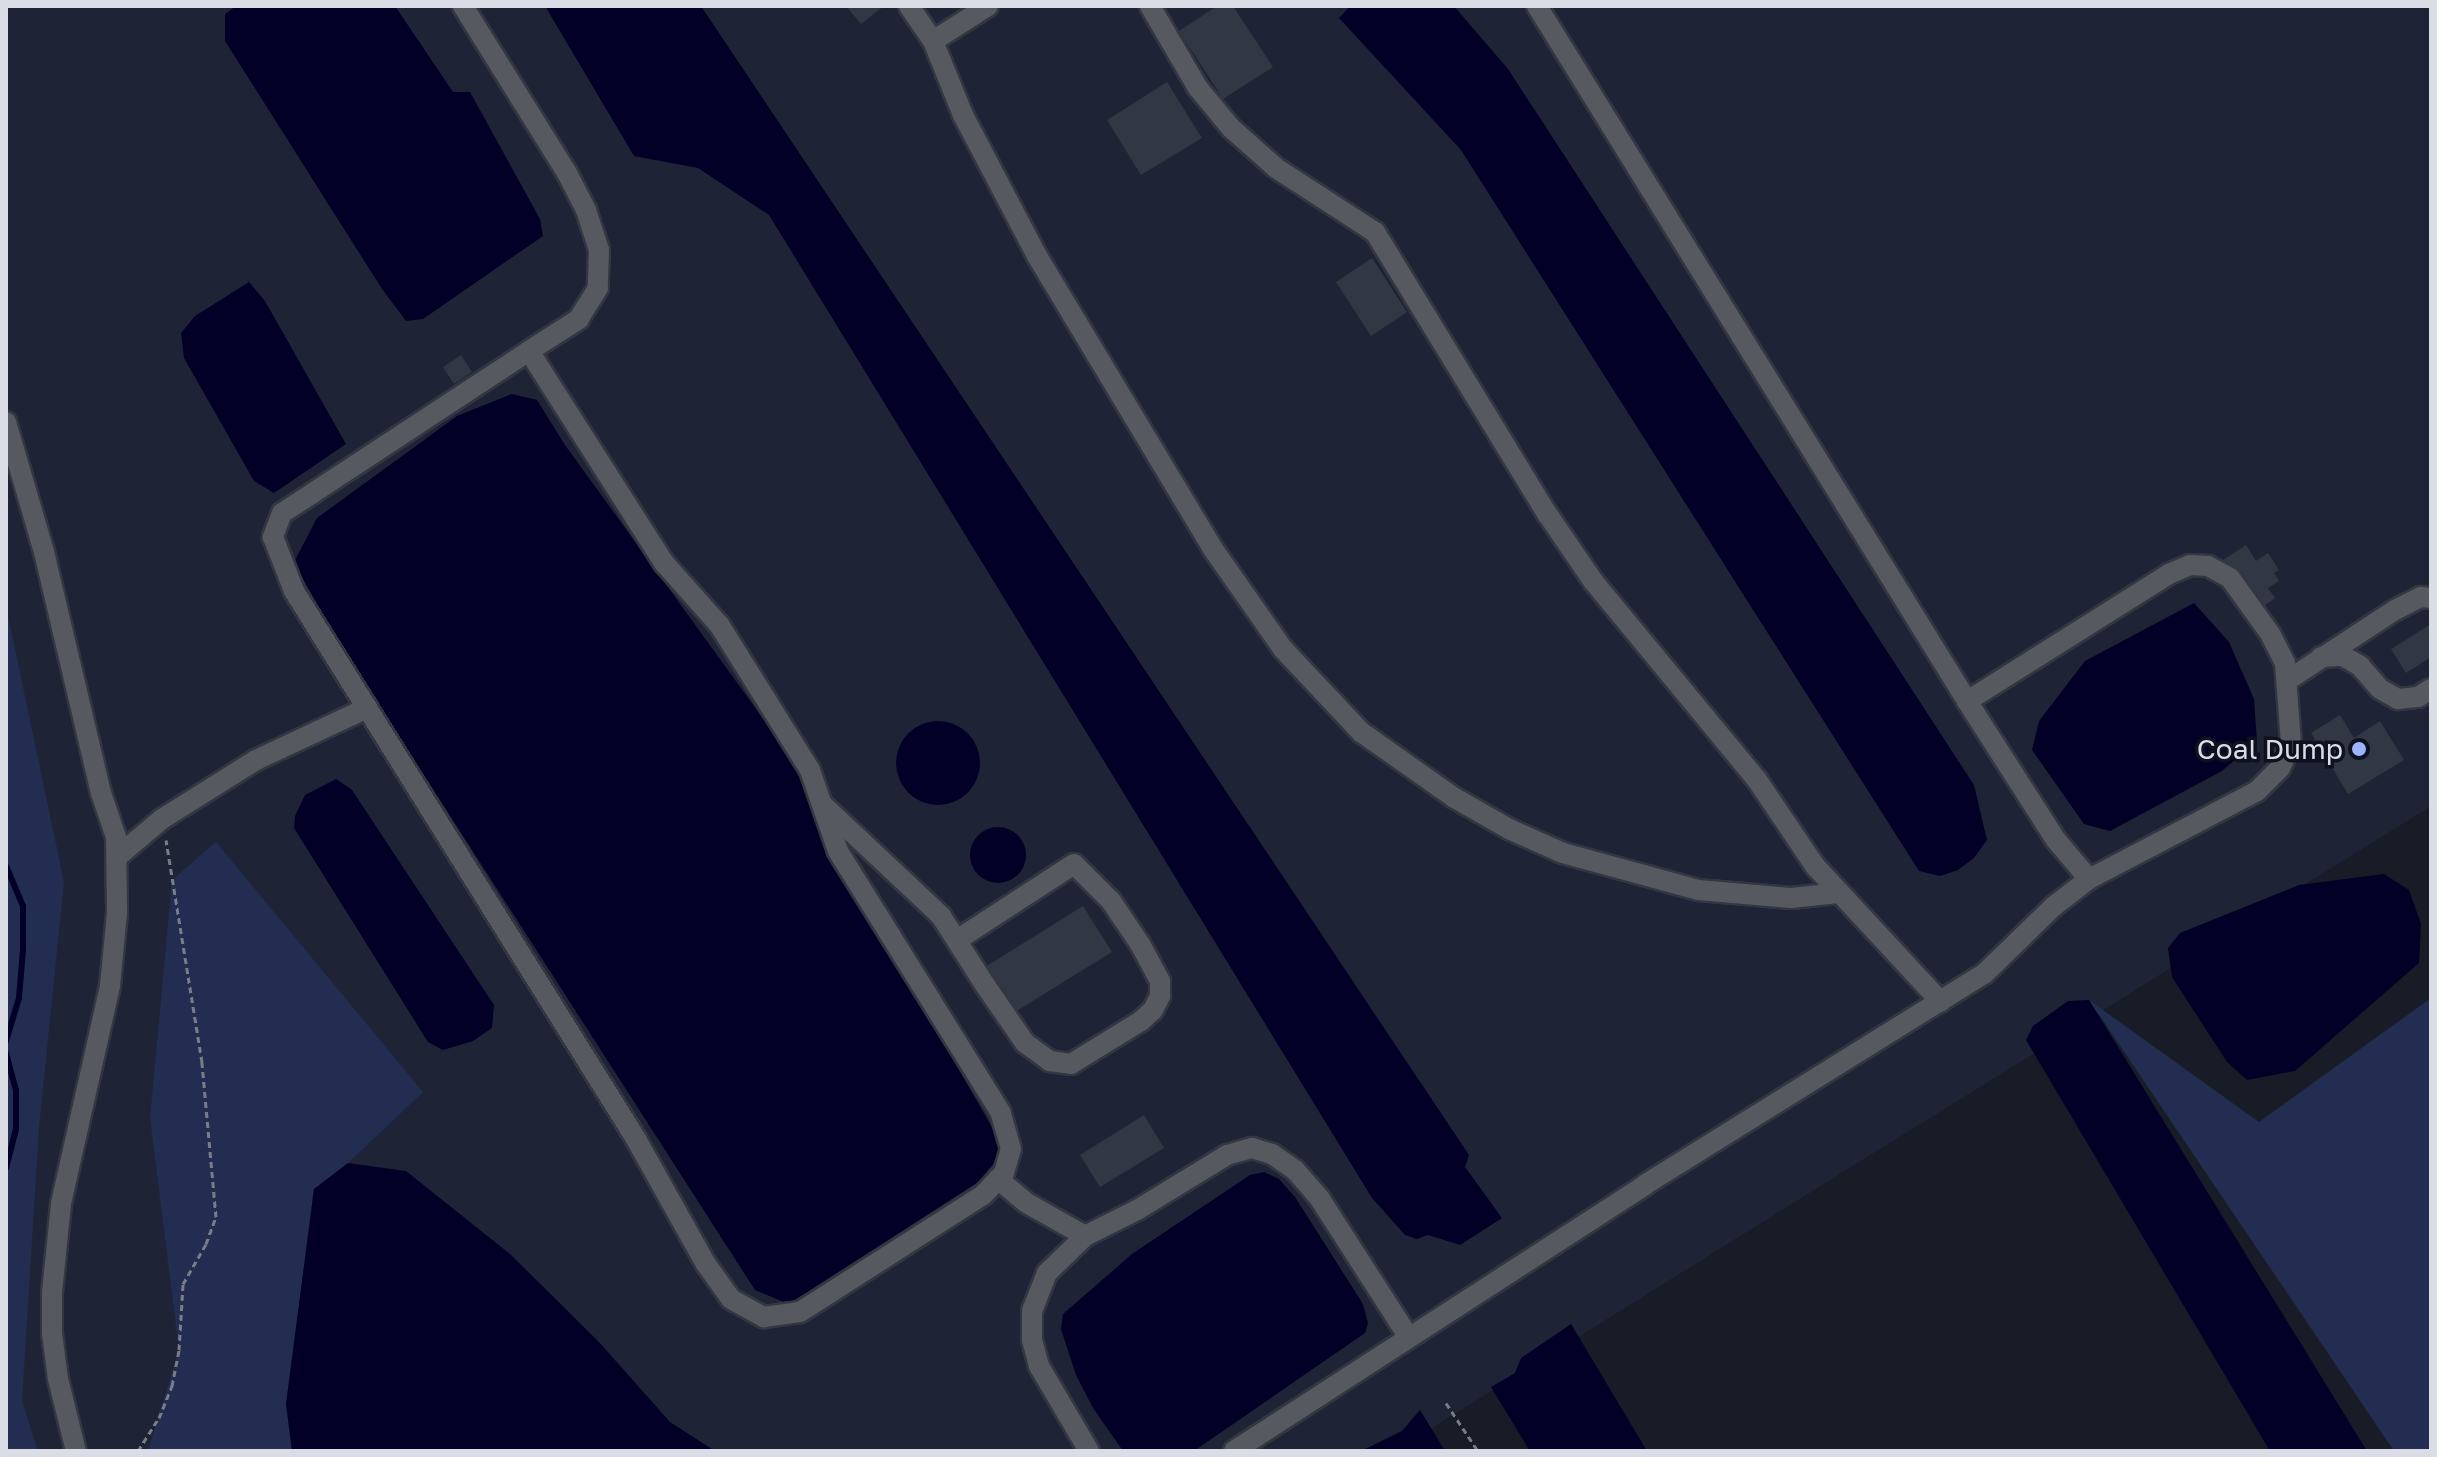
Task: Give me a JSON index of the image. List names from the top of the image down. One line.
{"places":["Coal Dump"]}
